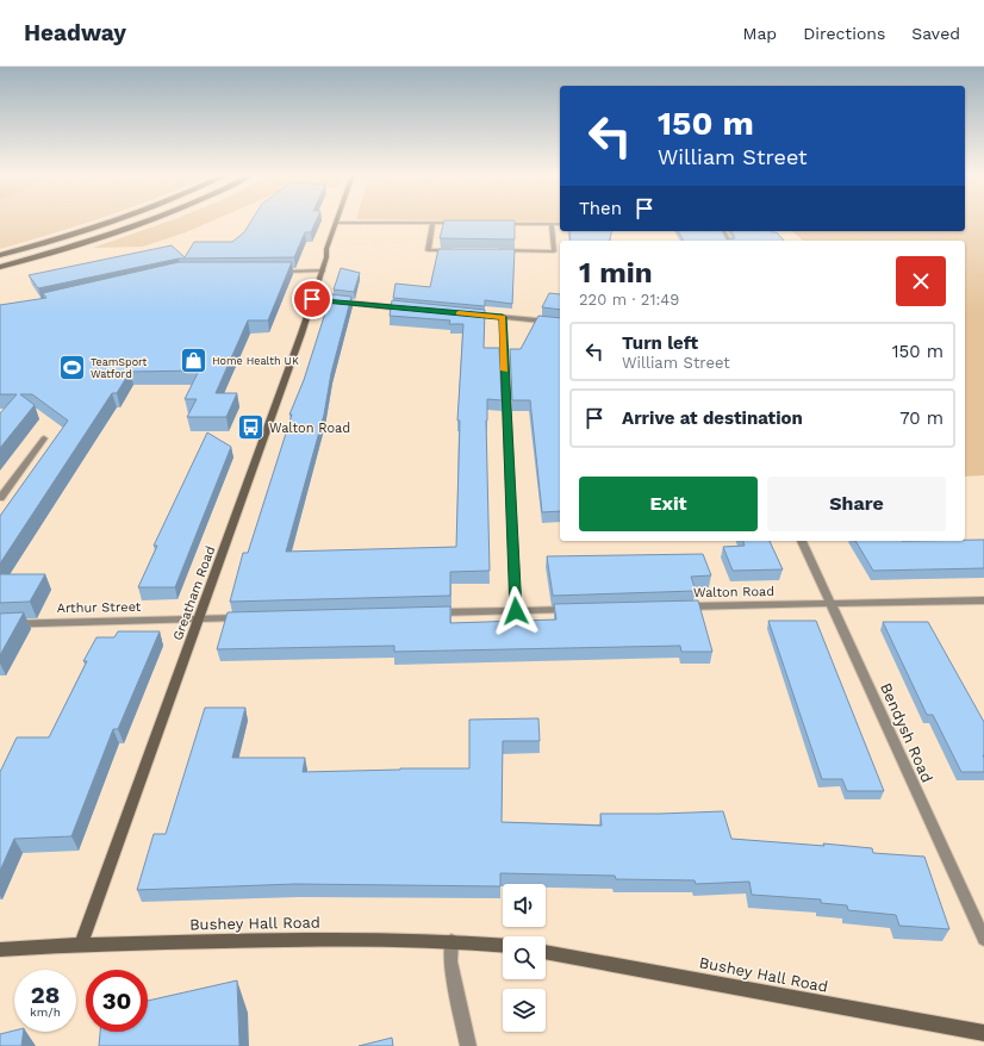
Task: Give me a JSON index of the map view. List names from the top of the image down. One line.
{"streets":{"street":["Walton Road","Greatham Road","Arthur Street","Bendysh Road","Bushey Hall Road"]},"crossings":[["Walton Road","Bendysh Road"],["Greatham Road","Arthur Street"],["Greatham Road","Bushey Hall Road"]],"places":{"shop":["Home Health UK"],"sports":["TeamSport Watford"],"bus stop":["Walton Road"]},"page":{"header":"Headway","nav":["Map","Directions","Saved"],"turn":["150 m","William Street"],"then":"Then","heading":["1 min","220 m · 21:49"],"list":[{"name":"Turn left","note":"William Street","value":"150 m"},{"name":"Arrive at destination","value":"70 m"}],"buttons":["Exit","Share"],"speed":"28 km/h","limit":"30"}}
